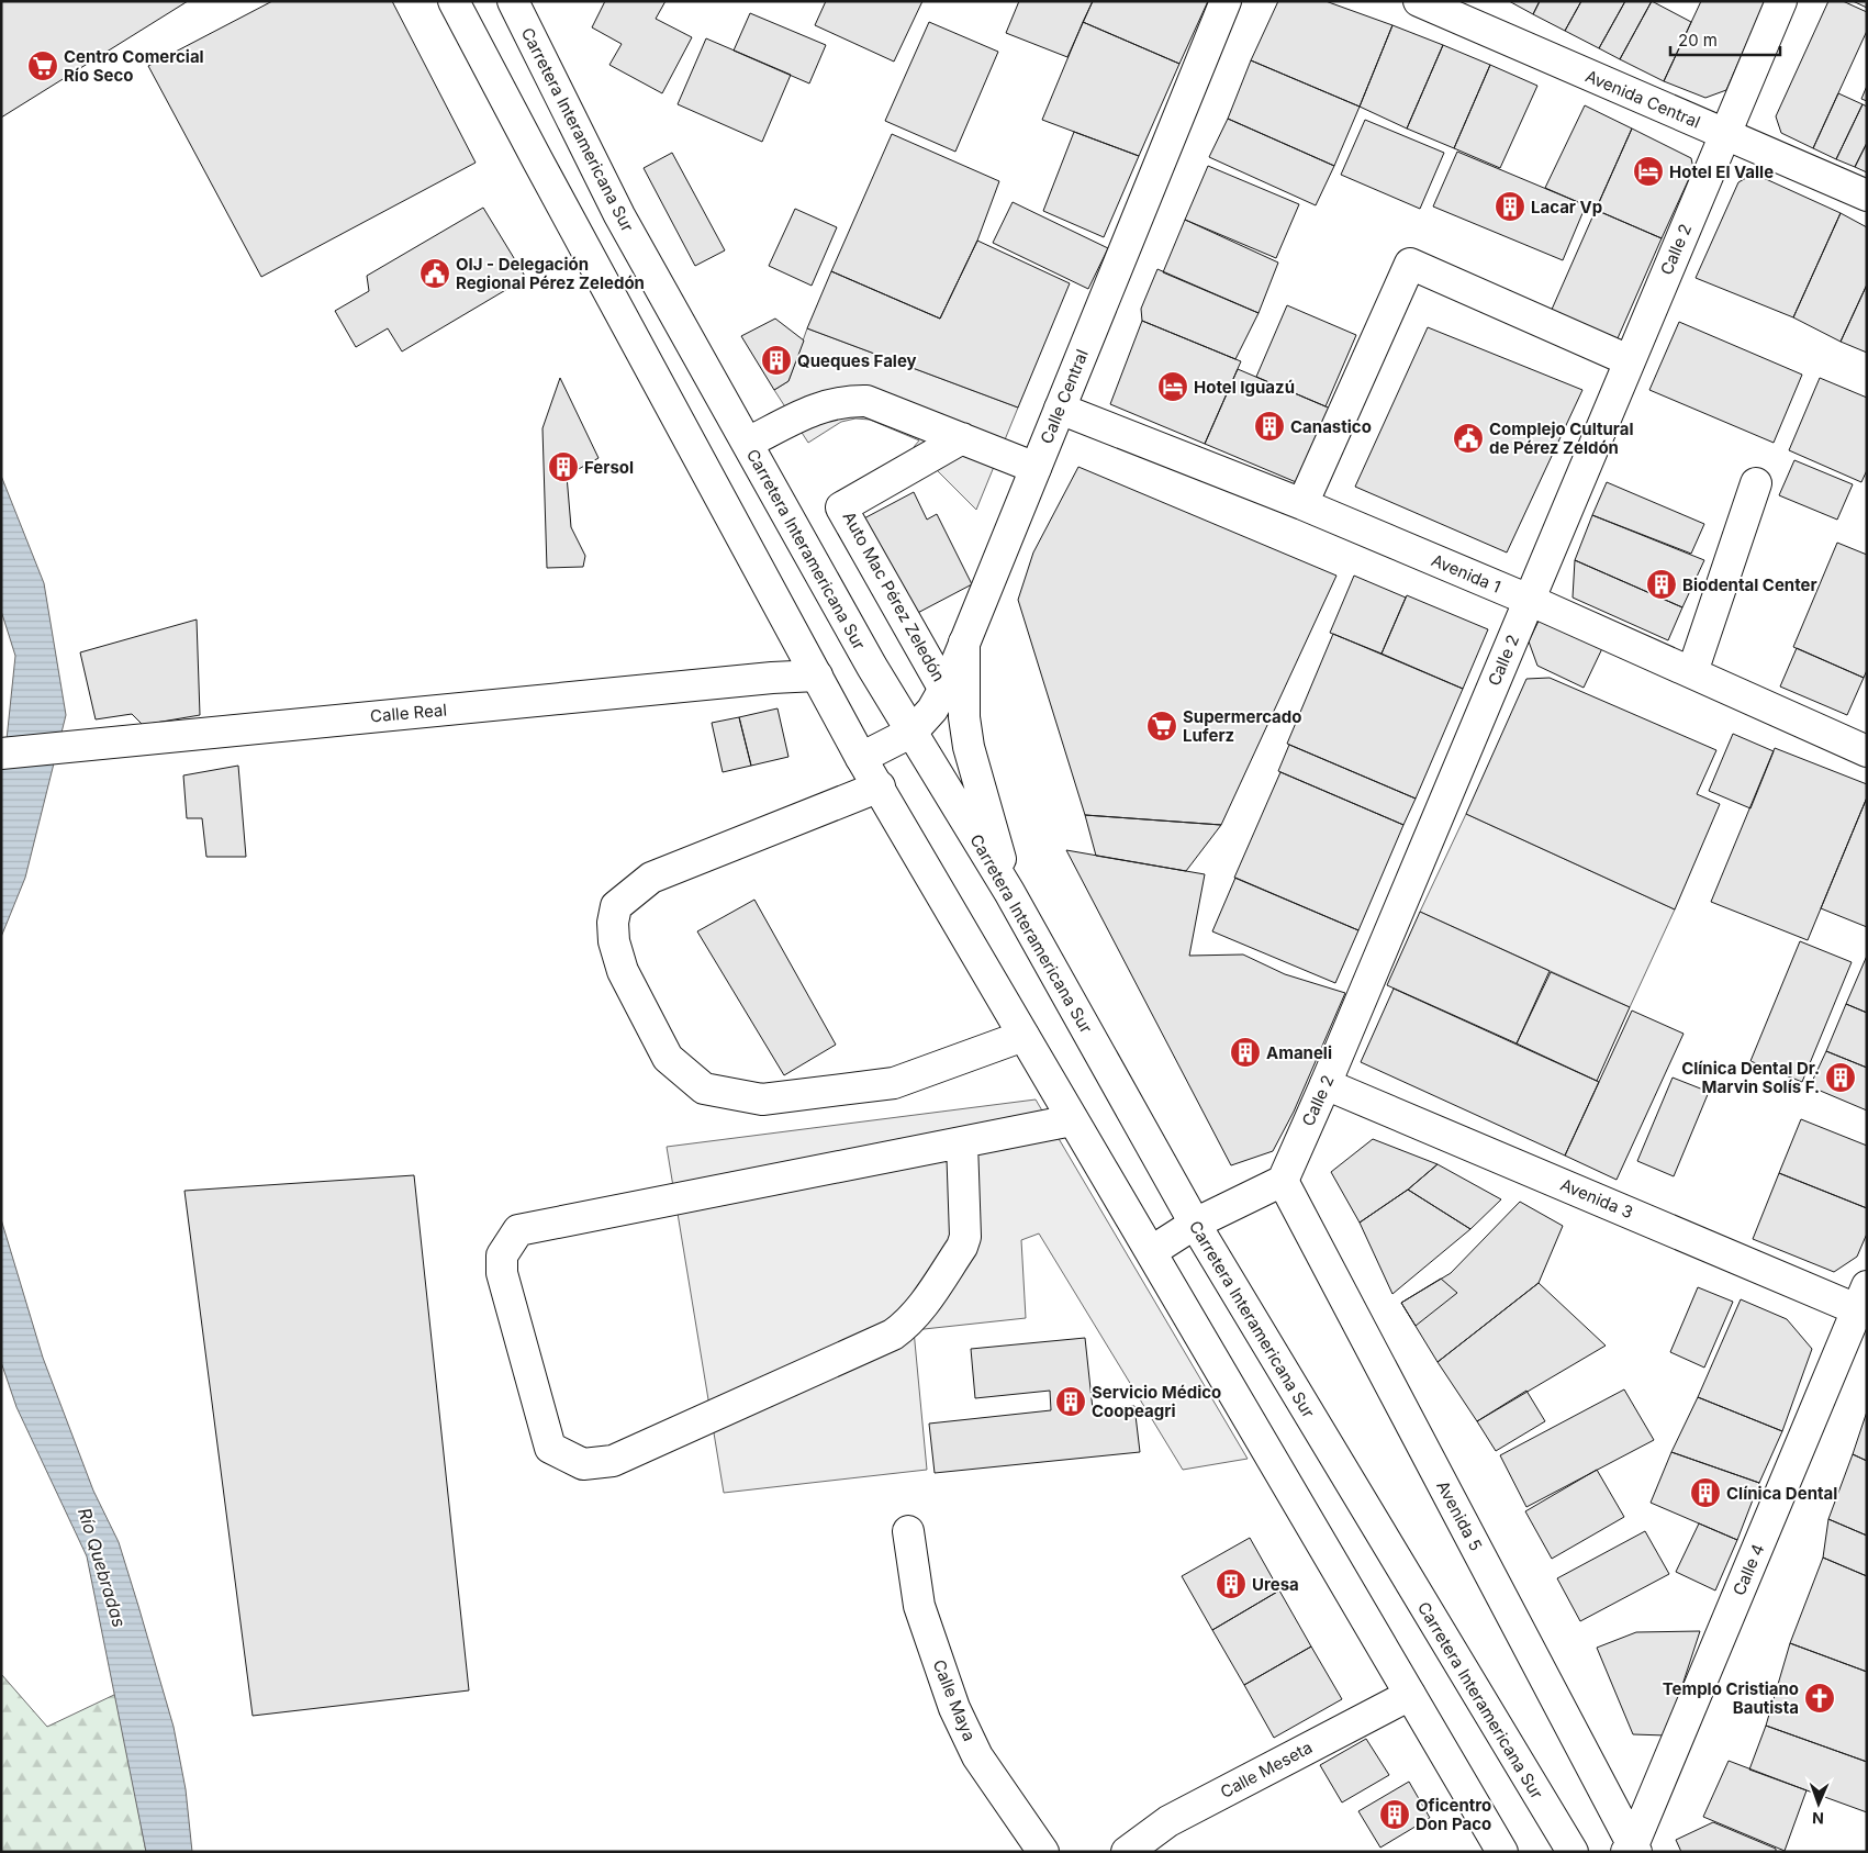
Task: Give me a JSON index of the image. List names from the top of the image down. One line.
{"streets":{"main road":["Avenida Central","Carretera Interamericana Sur","Calle 2","Calle Central","Avenida 1","Auto Mac Pérez Zeledón","Calle Real","Avenida 3","Avenida 5","Calle 4","Calle Maya","Calle Meseta"]},"crossings":[["Avenida Central","Calle 2"],["Carretera Interamericana Sur","Calle Central"],["Calle 2","Avenida 1"],["Calle 2","Avenida 3"],["Calle 2","Avenida 5"],["Calle Central","Avenida 1"],["Calle Central","Auto Mac Pérez Zeledón"],["Avenida 3","Calle 4"],["Avenida 5","Calle 4"]],"water":["Río Quebradas"],"places":{"supermarket":["Centro Comercial Río Seco","Supermercado Luferz"],"hotel":["Hotel El Valle","Hotel Iguazú"],"building":["Lacar Vp","Queques Faley","Canastico","Fersol","Biodental Center","Amaneli","Clínica Dental Dr. Marvin Solís F.","Servicio Médico Coopeagri","Clínica Dental","Uresa","Oficentro Don Paco"],"public building":["OIJ - Delegación Regional Pérez Zeledón","Complejo Cultural de Pérez Zeldón"],"church":["Templo Cristiano Bautista"]},"scale_bar":"20 m","north":"bottom"}
